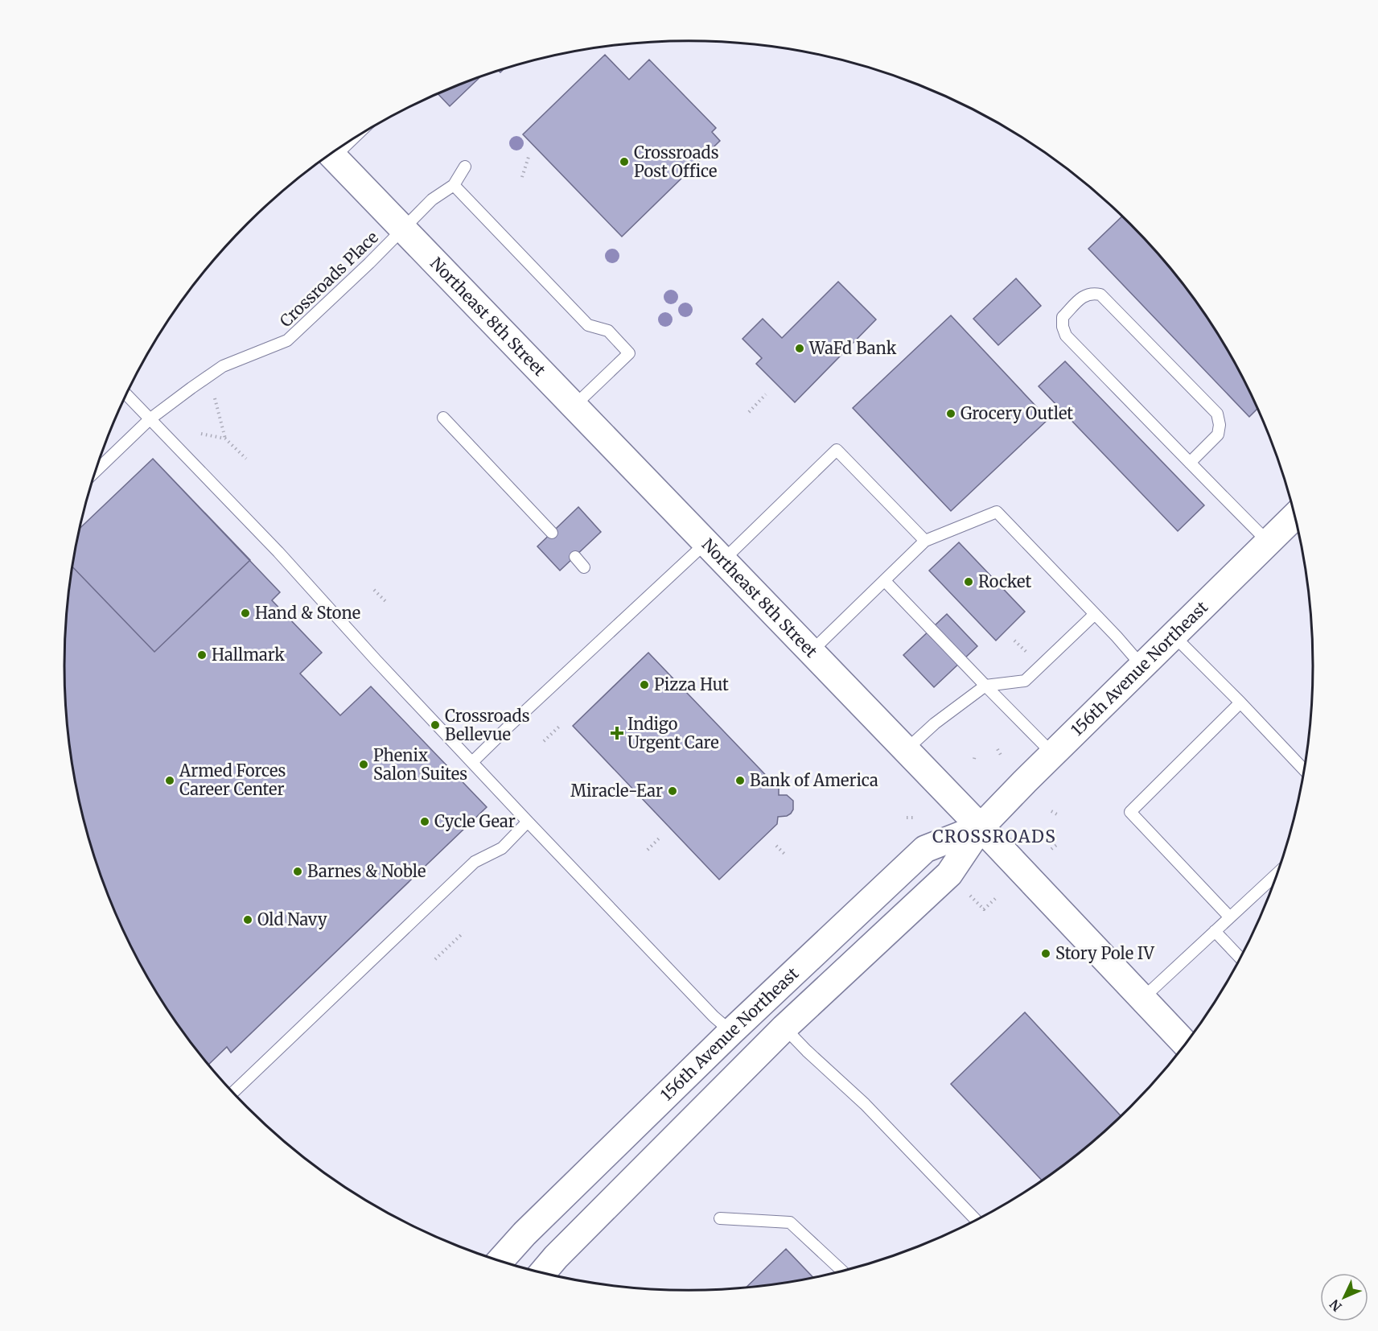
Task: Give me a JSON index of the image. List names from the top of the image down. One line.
{"streets":{"main road":["Northeast 8th Street","156th Avenue Northeast"],"lane":["Crossroads Place"]},"crossings":[["Crossroads Place","Northeast 8th Street"],["Northeast 8th Street","156th Avenue Northeast"]],"districts":["CROSSROADS"],"places":{"other":["Crossroads Post Office","WaFd Bank","Grocery Outlet","Rocket","Hand & Stone","Hallmark","Pizza Hut","Crossroads Bellevue","Phenix Salon Suites","Armed Forces Career Center","Bank of America","Miracle-Ear","Cycle Gear","Barnes & Noble","Old Navy","Story Pole IV"],"health":["Indigo Urgent Care"]},"north":"bottom left"}
